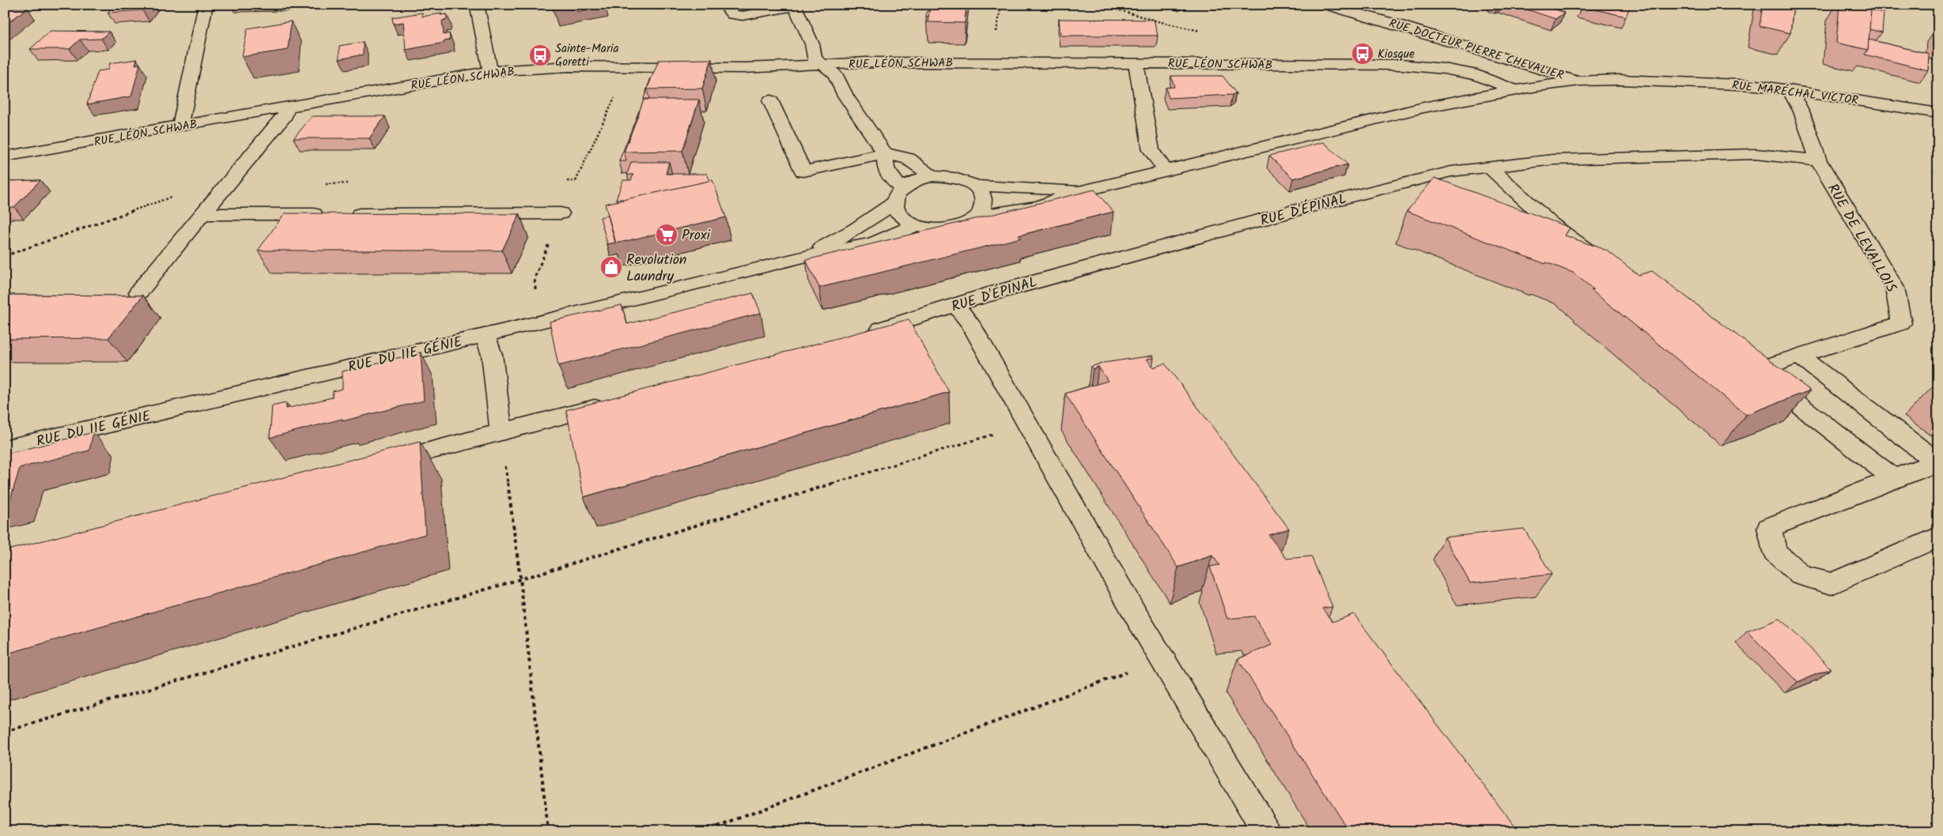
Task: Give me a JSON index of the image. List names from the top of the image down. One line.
{"streets":{"street":["RUE DOCTEUR PIERRE CHEVALIER","RUE LÉON SCHWAB","RUE MARÉCHAL VICTOR","RUE D'ÉPINAL","RUE DE LEVALLOIS","RUE DU 11E GÉNIE"]},"crossings":[["RUE DOCTEUR PIERRE CHEVALIER","RUE MARÉCHAL VICTOR"]],"places":{"bus stop":["Kiosque","Sainte-Maria Goretti"],"supermarket":["Proxi"],"shop":["Revolution Laundry"]}}
